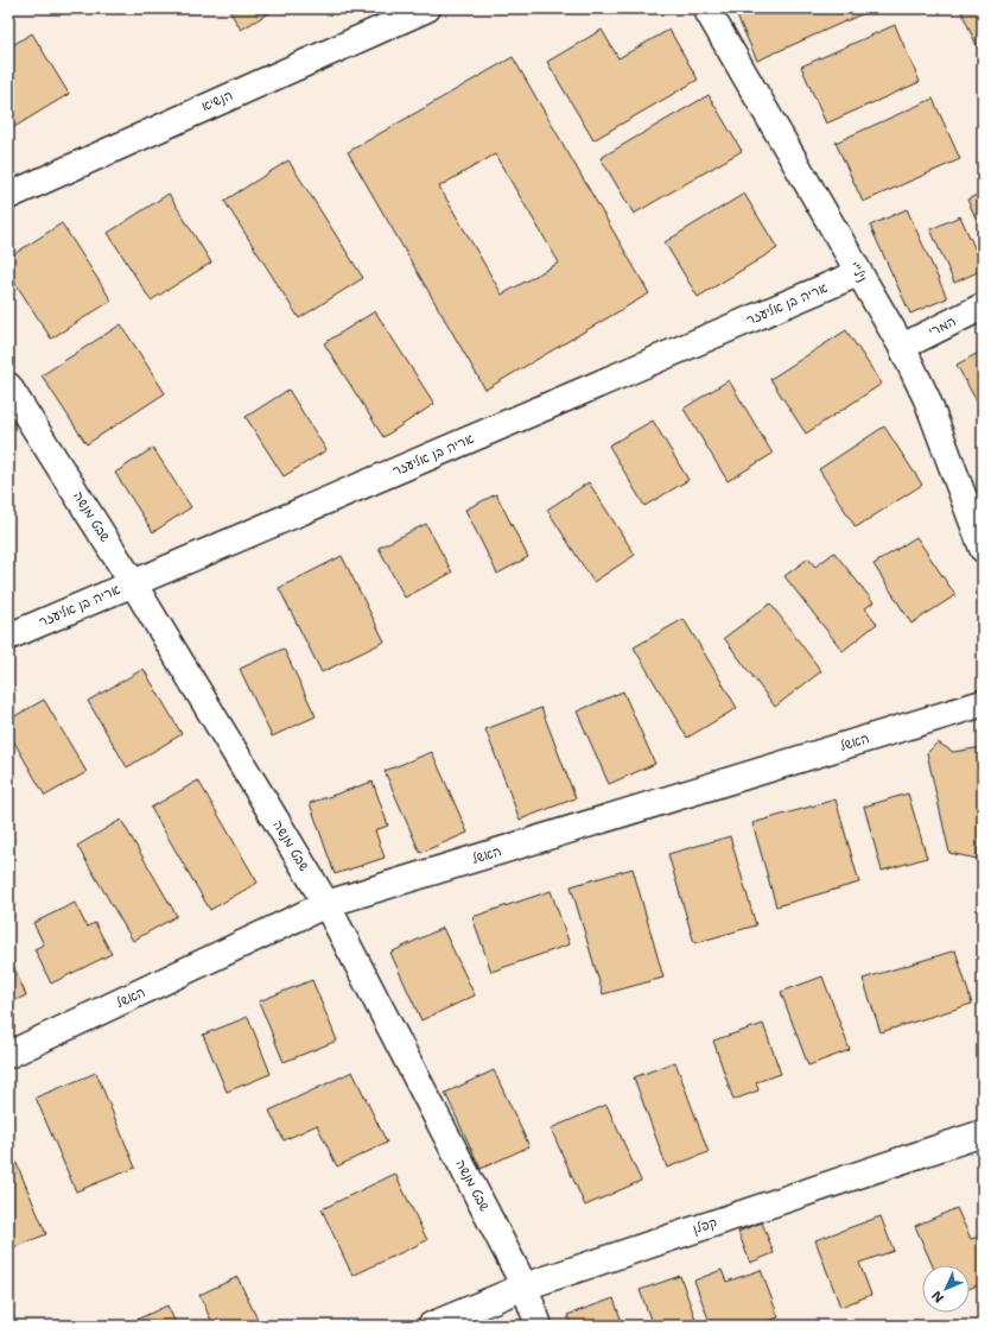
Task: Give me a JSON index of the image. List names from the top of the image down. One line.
{"streets":{"street":["הנשיא","ניל\"י","אריה בן אליעזר","המרי","שבט מנשה","האשל","קפלן"]},"crossings":[["ניל\"י","אריה בן אליעזר"],["ניל\"י","המרי"],["אריה בן אליעזר","שבט מנשה"],["שבט מנשה","האשל"],["שבט מנשה","קפלן"]],"north":"bottom left"}
